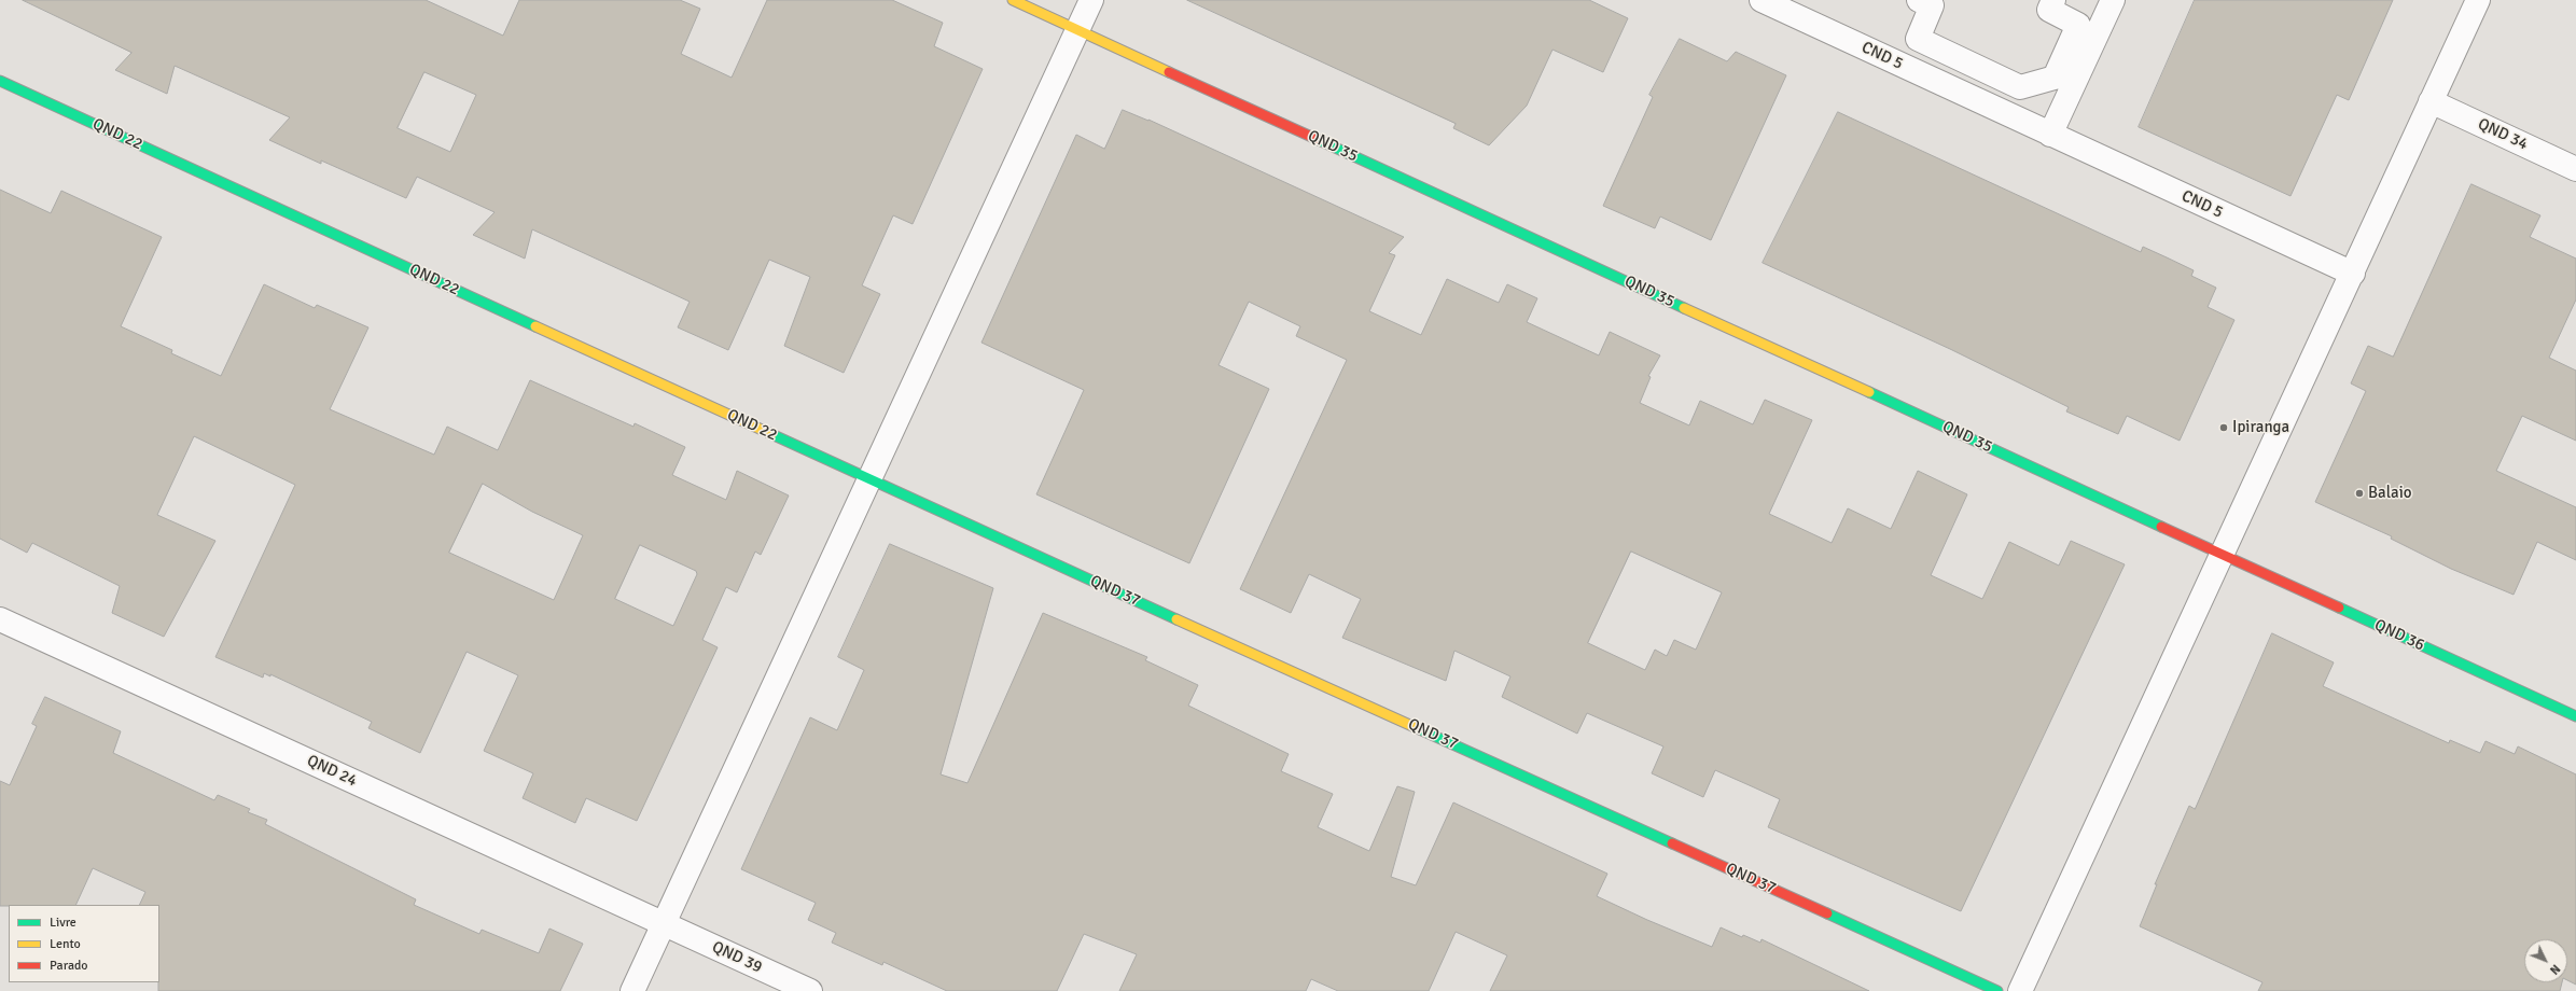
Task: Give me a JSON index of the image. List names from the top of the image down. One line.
{"streets":{"street":["CND 5","QND 22","QND 34","QND 35","QND 37","QND 36","QND 24","QND 39"]},"crossings":[["QND 22","QND 37"],["QND 35","QND 36"],["QND 24","QND 39"]],"places":["Ipiranga","Balaio"],"legend":["Livre","Lento","Parado"],"north":"bottom right"}
